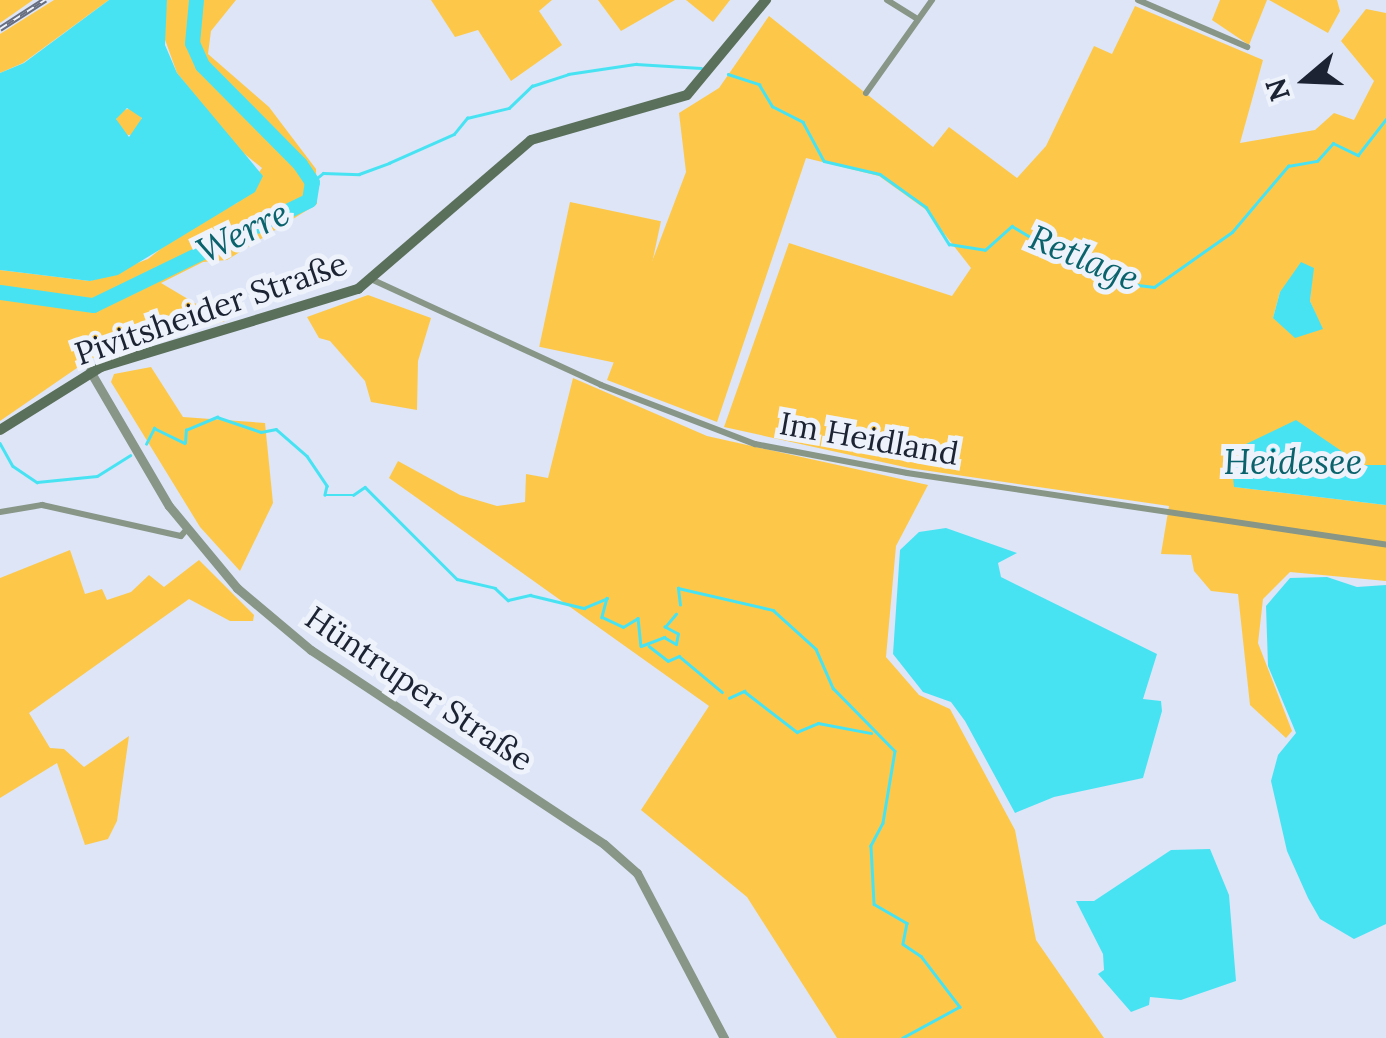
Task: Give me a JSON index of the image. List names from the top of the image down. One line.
{"streets":{"main road":["Pivitsheider Straße"],"street":["Im Heidland","Hüntruper Straße"]},"crossings":[["Pivitsheider Straße","Im Heidland"],["Pivitsheider Straße","Hüntruper Straße"]],"water":["Werre","Retlage","Heidesee"],"north":"left"}
